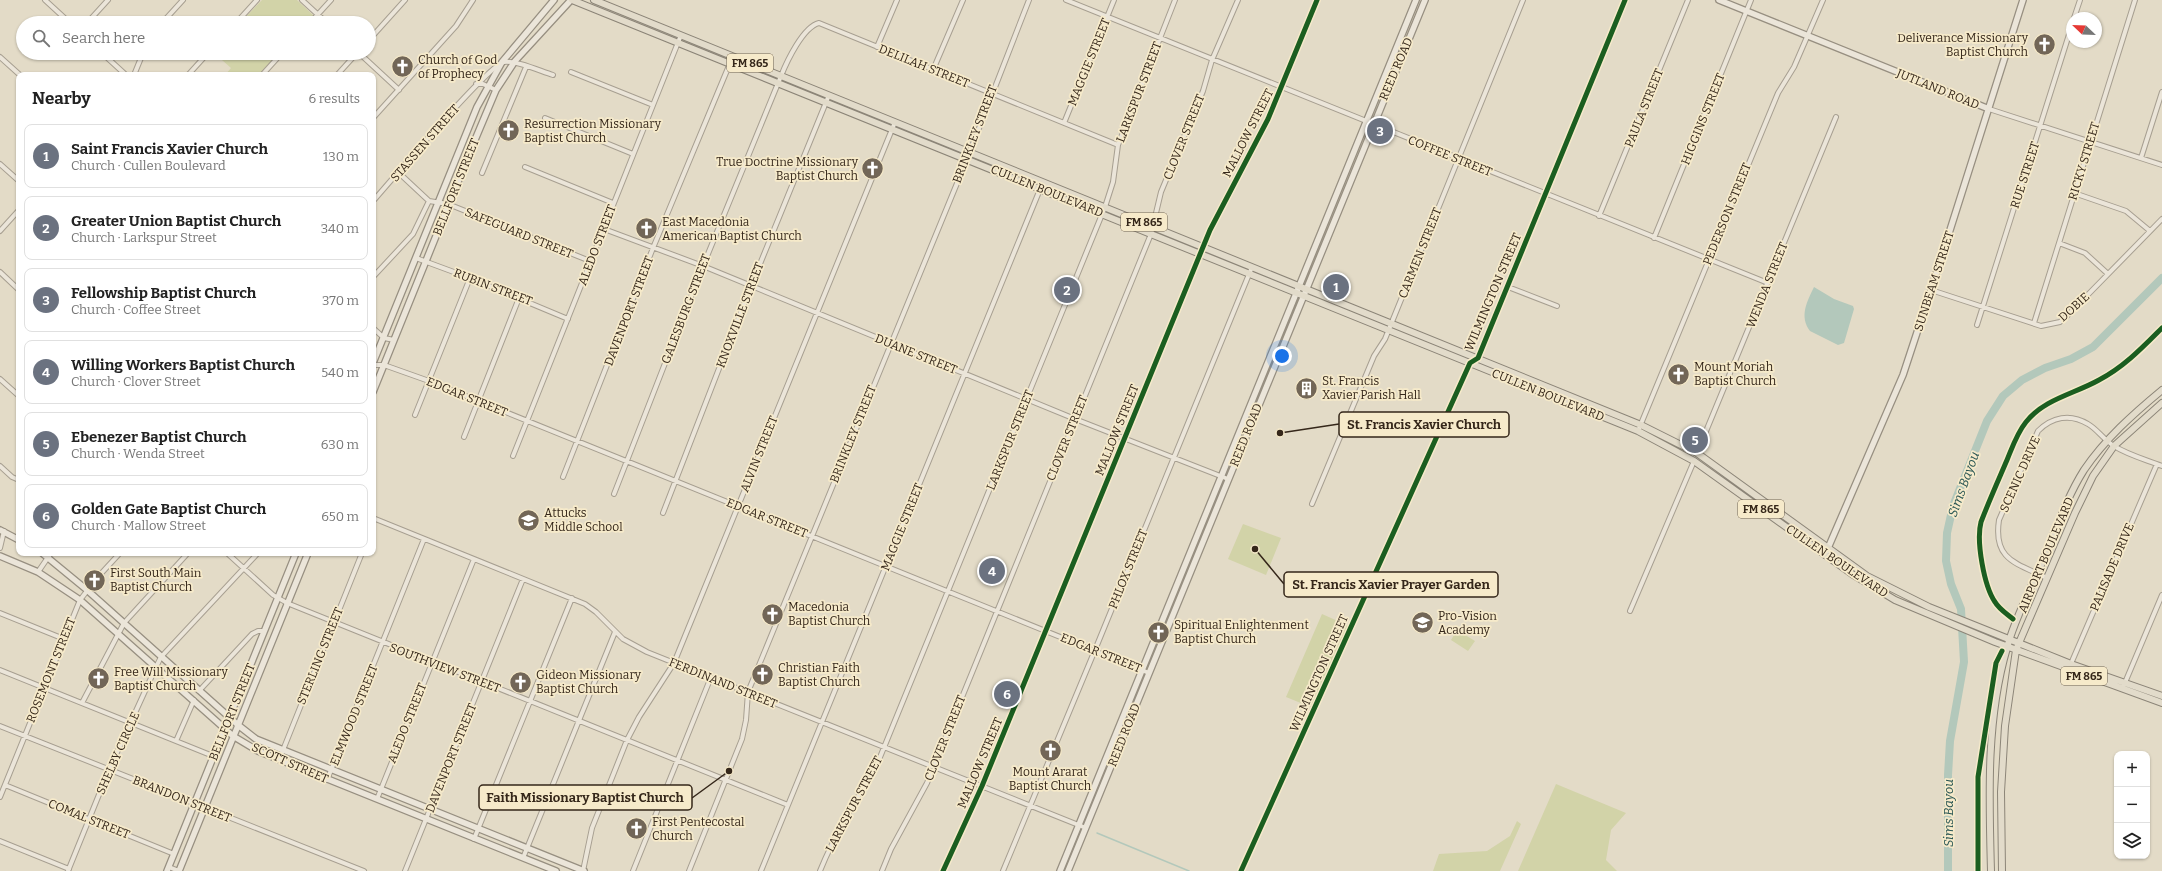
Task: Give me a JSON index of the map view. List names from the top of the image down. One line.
{"streets":{"main road":["FM 865","REED ROAD","JUTLAND ROAD","BELLFORT STREET","CULLEN BOULEVARD","SUNBEAM STREET","AIRPORT BOULEVARD","SCOTT STREET"],"street":["MAGGIE STREET","DELILAH STREET","LARKSPUR STREET","PAULA STREET","HIGGINS STREET","MALLOW STREET","BRINKLEY STREET","CLOVER STREET","STASSEN STREET","COFFEE STREET","RICKY STREET","RUE STREET","PEDERSON STREET","SAFEGUARD STREET","ALEDO STREET","CARMEN STREET","WENDA STREET","RUBIN STREET","WILMINGTON STREET","DOBIE","GALESBURG STREET","DAVENPORT STREET","KNOXVILLE STREET","DUANE STREET","EDGAR STREET","ALVIN STREET","SCENIC DRIVE","PALISADE DRIVE","PHLOX STREET","STERLING STREET","SOUTHVIEW STREET","ROSEMONT STREET","FERDINAND STREET","ELMWOOD STREET","SHELBY CIRCLE","BRANDON STREET","COMAL STREET"]},"crossings":[["MAGGIE STREET","DELILAH STREET"],["MAGGIE STREET","COFFEE STREET"],["MAGGIE STREET","CULLEN BOULEVARD"],["MAGGIE STREET","DUANE STREET"],["MAGGIE STREET","EDGAR STREET"],["MAGGIE STREET","SOUTHVIEW STREET"],["MAGGIE STREET","FERDINAND STREET"],["DELILAH STREET","LARKSPUR STREET"],["DELILAH STREET","BRINKLEY STREET"],["DELILAH STREET","GALESBURG STREET"],["REED ROAD","COFFEE STREET"],["REED ROAD","CULLEN BOULEVARD"],["REED ROAD","DUANE STREET"],["REED ROAD","EDGAR STREET"],["REED ROAD","FERDINAND STREET"],["JUTLAND ROAD","HIGGINS STREET"],["JUTLAND ROAD","RICKY STREET"],["JUTLAND ROAD","RUE STREET"],["JUTLAND ROAD","PEDERSON STREET"],["JUTLAND ROAD","SUNBEAM STREET"],["LARKSPUR STREET","COFFEE STREET"],["LARKSPUR STREET","CULLEN BOULEVARD"],["LARKSPUR STREET","DUANE STREET"],["LARKSPUR STREET","EDGAR STREET"],["LARKSPUR STREET","FERDINAND STREET"],["PAULA STREET","COFFEE STREET"],["HIGGINS STREET","COFFEE STREET"],["MALLOW STREET","COFFEE STREET"],["MALLOW STREET","CULLEN BOULEVARD"],["MALLOW STREET","DUANE STREET"],["MALLOW STREET","EDGAR STREET"],["MALLOW STREET","FERDINAND STREET"],["BRINKLEY STREET","CULLEN BOULEVARD"],["BRINKLEY STREET","DUANE STREET"],["BRINKLEY STREET","EDGAR STREET"],["BRINKLEY STREET","SOUTHVIEW STREET"],["BRINKLEY STREET","FERDINAND STREET"],["CLOVER STREET","COFFEE STREET"],["CLOVER STREET","CULLEN BOULEVARD"],["CLOVER STREET","DUANE STREET"],["CLOVER STREET","EDGAR STREET"],["CLOVER STREET","FERDINAND STREET"],["STASSEN STREET","BELLFORT STREET"],["COFFEE STREET","PEDERSON STREET"],["COFFEE STREET","CARMEN STREET"],["COFFEE STREET","WENDA STREET"],["COFFEE STREET","WILMINGTON STREET"],["RICKY STREET","DOBIE"],["RUE STREET","DOBIE"],["BELLFORT STREET","CULLEN BOULEVARD"],["BELLFORT STREET","SAFEGUARD STREET"],["BELLFORT STREET","RUBIN STREET"],["BELLFORT STREET","EDGAR STREET"],["BELLFORT STREET","SOUTHVIEW STREET"],["BELLFORT STREET","SCOTT STREET"],["BELLFORT STREET","BRANDON STREET"],["BELLFORT STREET","COMAL STREET"],["CULLEN BOULEVARD","PEDERSON STREET"],["CULLEN BOULEVARD","ALEDO STREET"],["CULLEN BOULEVARD","CARMEN STREET"],["CULLEN BOULEVARD","SUNBEAM STREET"],["CULLEN BOULEVARD","WENDA STREET"],["CULLEN BOULEVARD","WILMINGTON STREET"],["CULLEN BOULEVARD","GALESBURG STREET"],["CULLEN BOULEVARD","DAVENPORT STREET"],["CULLEN BOULEVARD","KNOXVILLE STREET"],["CULLEN BOULEVARD","ALVIN STREET"],["CULLEN BOULEVARD","AIRPORT BOULEVARD"],["CULLEN BOULEVARD","PALISADE DRIVE"],["CULLEN BOULEVARD","PHLOX STREET"],["SAFEGUARD STREET","ALEDO STREET"],["ALEDO STREET","RUBIN STREET"],["ALEDO STREET","DUANE STREET"],["ALEDO STREET","EDGAR STREET"],["ALEDO STREET","SOUTHVIEW STREET"],["ALEDO STREET","FERDINAND STREET"],["ALEDO STREET","SCOTT STREET"],["SUNBEAM STREET","DOBIE"],["GALESBURG STREET","DUANE STREET"],["GALESBURG STREET","EDGAR STREET"],["DAVENPORT STREET","DUANE STREET"],["DAVENPORT STREET","EDGAR STREET"],["DAVENPORT STREET","SOUTHVIEW STREET"],["DAVENPORT STREET","FERDINAND STREET"],["DAVENPORT STREET","SCOTT STREET"],["KNOXVILLE STREET","DUANE STREET"],["KNOXVILLE STREET","EDGAR STREET"],["DUANE STREET","ALVIN STREET"],["DUANE STREET","PHLOX STREET"],["EDGAR STREET","ALVIN STREET"],["EDGAR STREET","PHLOX STREET"],["ALVIN STREET","SOUTHVIEW STREET"],["ALVIN STREET","FERDINAND STREET"],["ALVIN STREET","SCOTT STREET"],["SCENIC DRIVE","AIRPORT BOULEVARD"],["SCENIC DRIVE","PALISADE DRIVE"],["PHLOX STREET","FERDINAND STREET"],["STERLING STREET","SOUTHVIEW STREET"],["STERLING STREET","SCOTT STREET"],["SOUTHVIEW STREET","ELMWOOD STREET"],["SOUTHVIEW STREET","SHELBY CIRCLE"],["ROSEMONT STREET","SCOTT STREET"],["ROSEMONT STREET","BRANDON STREET"],["ROSEMONT STREET","COMAL STREET"],["FERDINAND STREET","ELMWOOD STREET"],["ELMWOOD STREET","SCOTT STREET"],["SHELBY CIRCLE","SCOTT STREET"],["SHELBY CIRCLE","BRANDON STREET"],["SHELBY CIRCLE","COMAL STREET"]],"water":["Sims Bayou"],"places":{"church":["Deliverance Missionary Baptist Church","Church of God of Prophecy","Resurrection Missionary Baptist Church","True Doctrine Missionary Baptist Church","East Macedonia American Baptist Church","Mount Moriah Baptist Church","First South Main Baptist Church","Macedonia Baptist Church","Spiritual Enlightenment Baptist Church","Christian Faith Baptist Church","Free Will Missionary Baptist Church","Gideon Missionary Baptist Church","Mount Ararat Baptist Church","First Pentecostal Church"],"building":["St. Francis Xavier Parish Hall"],"other":["St. Francis Xavier Church","St. Francis Xavier Prayer Garden","Faith Missionary Baptist Church"],"school or university":["Attucks Middle School","Pro-Vision Academy"]},"north":"top left","page":{"search":"Search here","heading":["Nearby","6 results"],"pins":["3","1","2","5","4","6"],"list":[{"mark":"1","name":"Saint Francis Xavier Church","note":"Church · Cullen Boulevard","value":"130 m"},{"mark":"2","name":"Greater Union Baptist Church","note":"Church · Larkspur Street","value":"340 m"},{"mark":"3","name":"Fellowship Baptist Church","note":"Church · Coffee Street","value":"370 m"},{"mark":"4","name":"Willing Workers Baptist Church","note":"Church · Clover Street","value":"540 m"},{"mark":"5","name":"Ebenezer Baptist Church","note":"Church · Wenda Street","value":"630 m"},{"mark":"6","name":"Golden Gate Baptist Church","note":"Church · Mallow Street","value":"650 m"}],"map_buttons":["+","−"]}}
